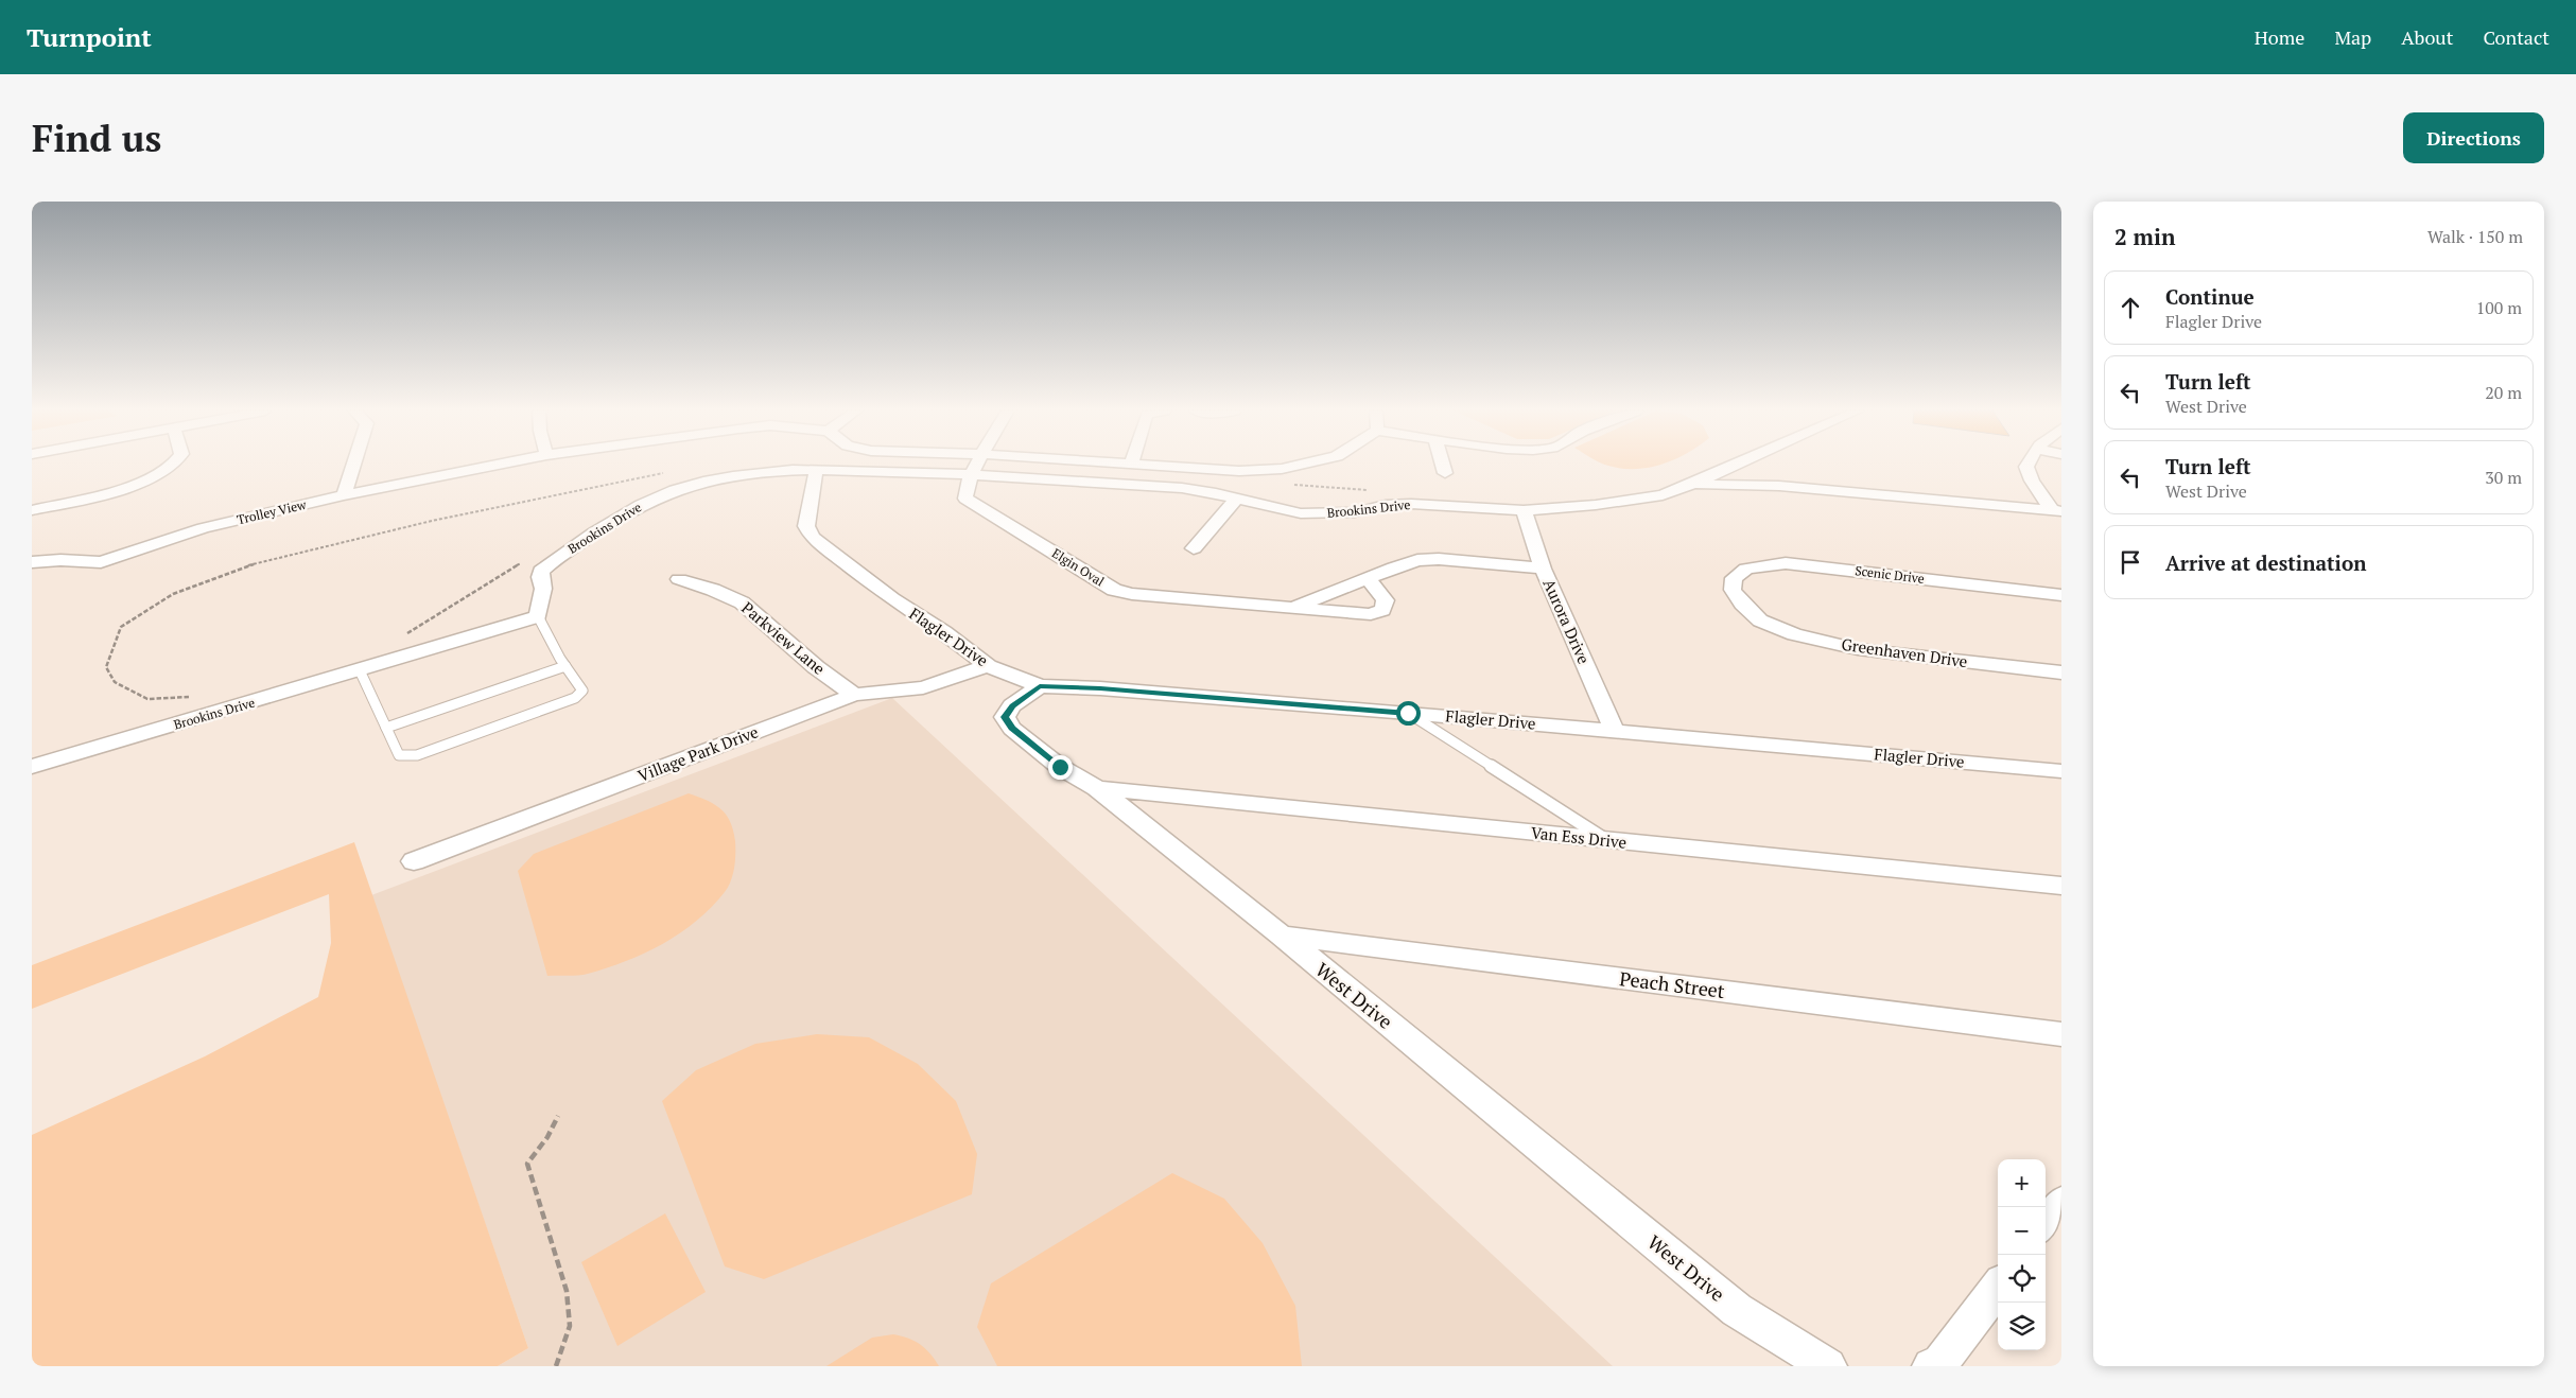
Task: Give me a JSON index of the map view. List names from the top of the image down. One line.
{"streets":{"street":["Brookins Drive","Trolley View","Elgin Oval","Scenic Drive","Aurora Drive","Flagler Drive","Parkview Lane","Greenhaven Drive","Village Park Drive","Van Ess Drive","Peach Street","West Drive"]},"crossings":[["Brookins Drive","Elgin Oval"],["Brookins Drive","Aurora Drive"],["Brookins Drive","Flagler Drive"],["Elgin Oval","Aurora Drive"],["Scenic Drive","Greenhaven Drive"],["Aurora Drive","Flagler Drive"],["Flagler Drive","Village Park Drive"],["Flagler Drive","West Drive"],["Parkview Lane","Village Park Drive"],["Van Ess Drive","West Drive"],["Peach Street","West Drive"]],"page":{"header":"Turnpoint","nav":["Home","Map","About","Contact"],"buttons":"Directions","title":"Find us","heading":["2 min","Walk · 150 m"],"list":[["Continue","Flagler Drive","100 m"],["Turn left","West Drive","20 m"],["Turn left","West Drive","30 m"],"Arrive at destination"],"map_buttons":["+","−"]}}
